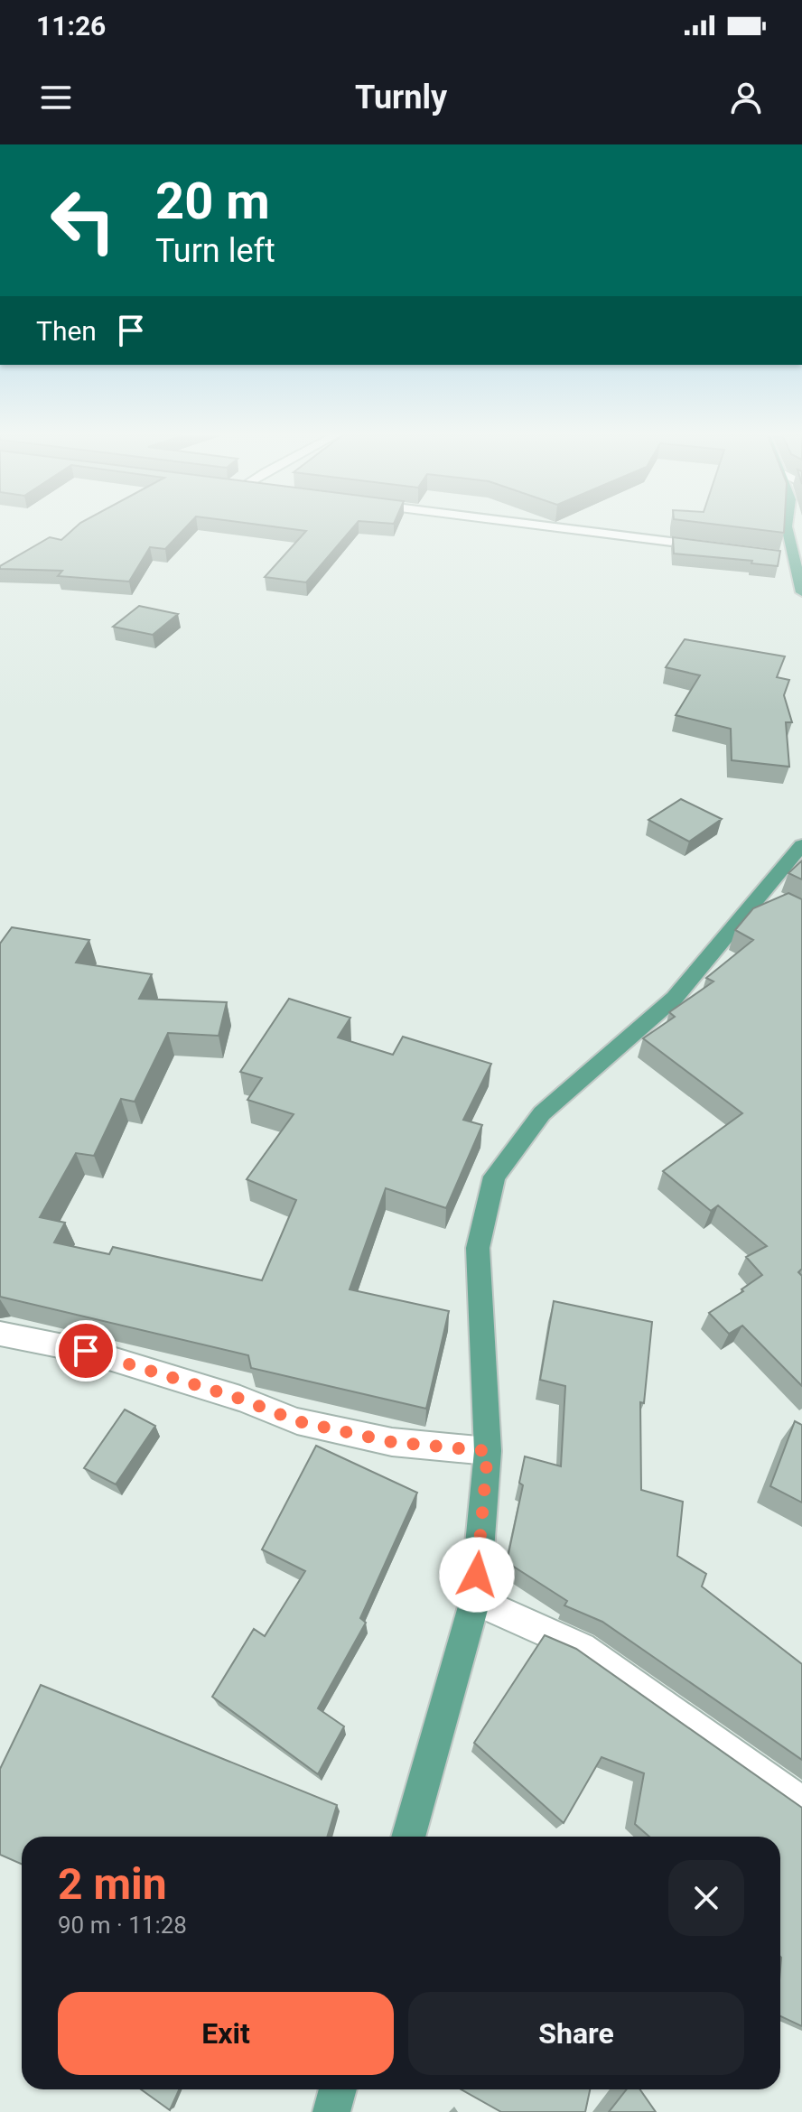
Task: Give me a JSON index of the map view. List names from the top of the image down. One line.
{"page":{"status":"11:26","header":"Turnly","turn":["20 m","Turn left"],"then":"Then","heading":["2 min","90 m · 11:28"],"buttons":["Exit","Share"]}}
